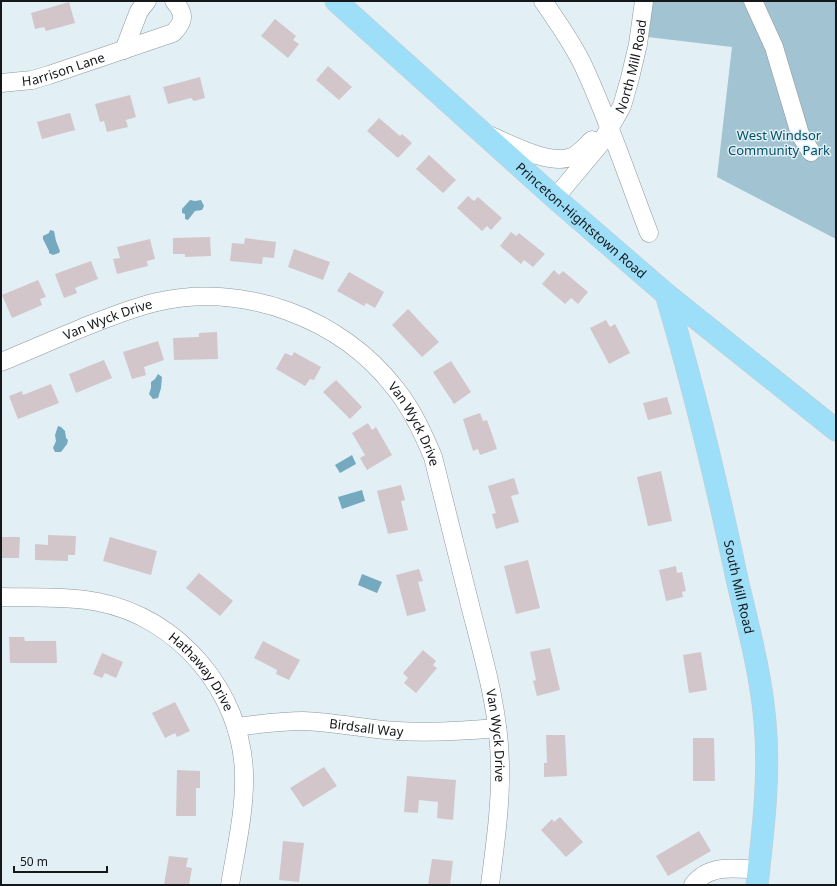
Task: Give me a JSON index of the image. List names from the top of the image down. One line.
{"streets":{"main road":["Princeton-Hightstown Road","South Mill Road"],"street":["North Mill Road","Harrison Lane","Van Wyck Drive","Hathaway Drive","Birdsall Way"]},"crossings":[["North Mill Road","Princeton-Hightstown Road"],["Princeton-Hightstown Road","South Mill Road"],["Van Wyck Drive","Birdsall Way"],["Hathaway Drive","Birdsall Way"]],"parks":["West Windsor Community Park"],"scale_bar":"50 m"}
